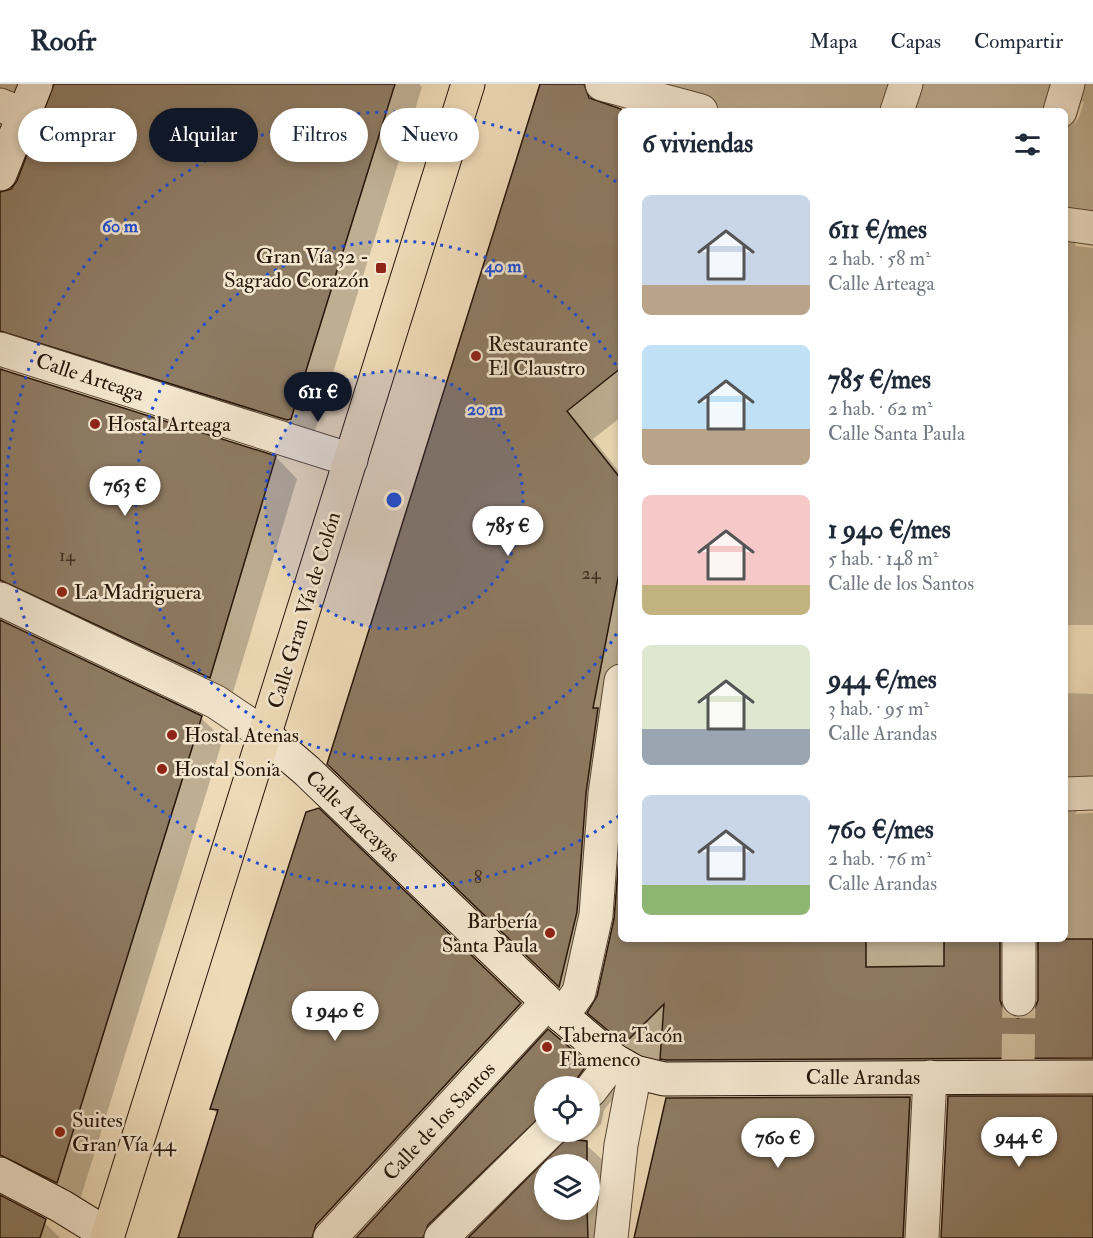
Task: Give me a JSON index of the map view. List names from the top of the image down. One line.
{"streets":{"main road":["Calle Gran Vía de Colón"],"street":["Calle Arteaga","Calle Azacayas","Calle Arandas","Calle de los Santos"]},"crossings":[["Calle Arteaga","Calle Gran Vía de Colón"],["Calle Gran Vía de Colón","Calle Azacayas"],["Calle Azacayas","Calle Arandas"],["Calle Azacayas","Calle de los Santos"]],"places":{"transit":["Gran Vía 32 - Sagrado Corazón"],"other":["Restaurante El Claustro","Hostal Arteaga","La Madriguera","Hostal Atenas","Hostal Sonia","Barbería Santa Paula","Taberna Tacón Flamenco","Suites Gran Vía 44"]},"house_numbers":["14","24","8"],"page":{"header":"Roofr","nav":["Mapa","Capas","Compartir"],"chip":["Comprar","Alquilar","Filtros","Nuevo"],"heading":"6 viviendas","list":[{"name":"611 €/mes","note":"2 hab. · 58 m² · Calle Arteaga"},{"name":"785 €/mes","note":"2 hab. · 62 m² · Calle Santa Paula"},{"name":"1 940 €/mes","note":"5 hab. · 148 m² · Calle de los Santos"},{"name":"944 €/mes","note":"3 hab. · 95 m² · Calle Arandas"},{"name":"760 €/mes","note":"2 hab. · 76 m² · Calle Arandas"}],"price":["611 €","763 €","785 €","1 940 €","944 €","760 €"]},"rings":["60 m","40 m","20 m"]}
